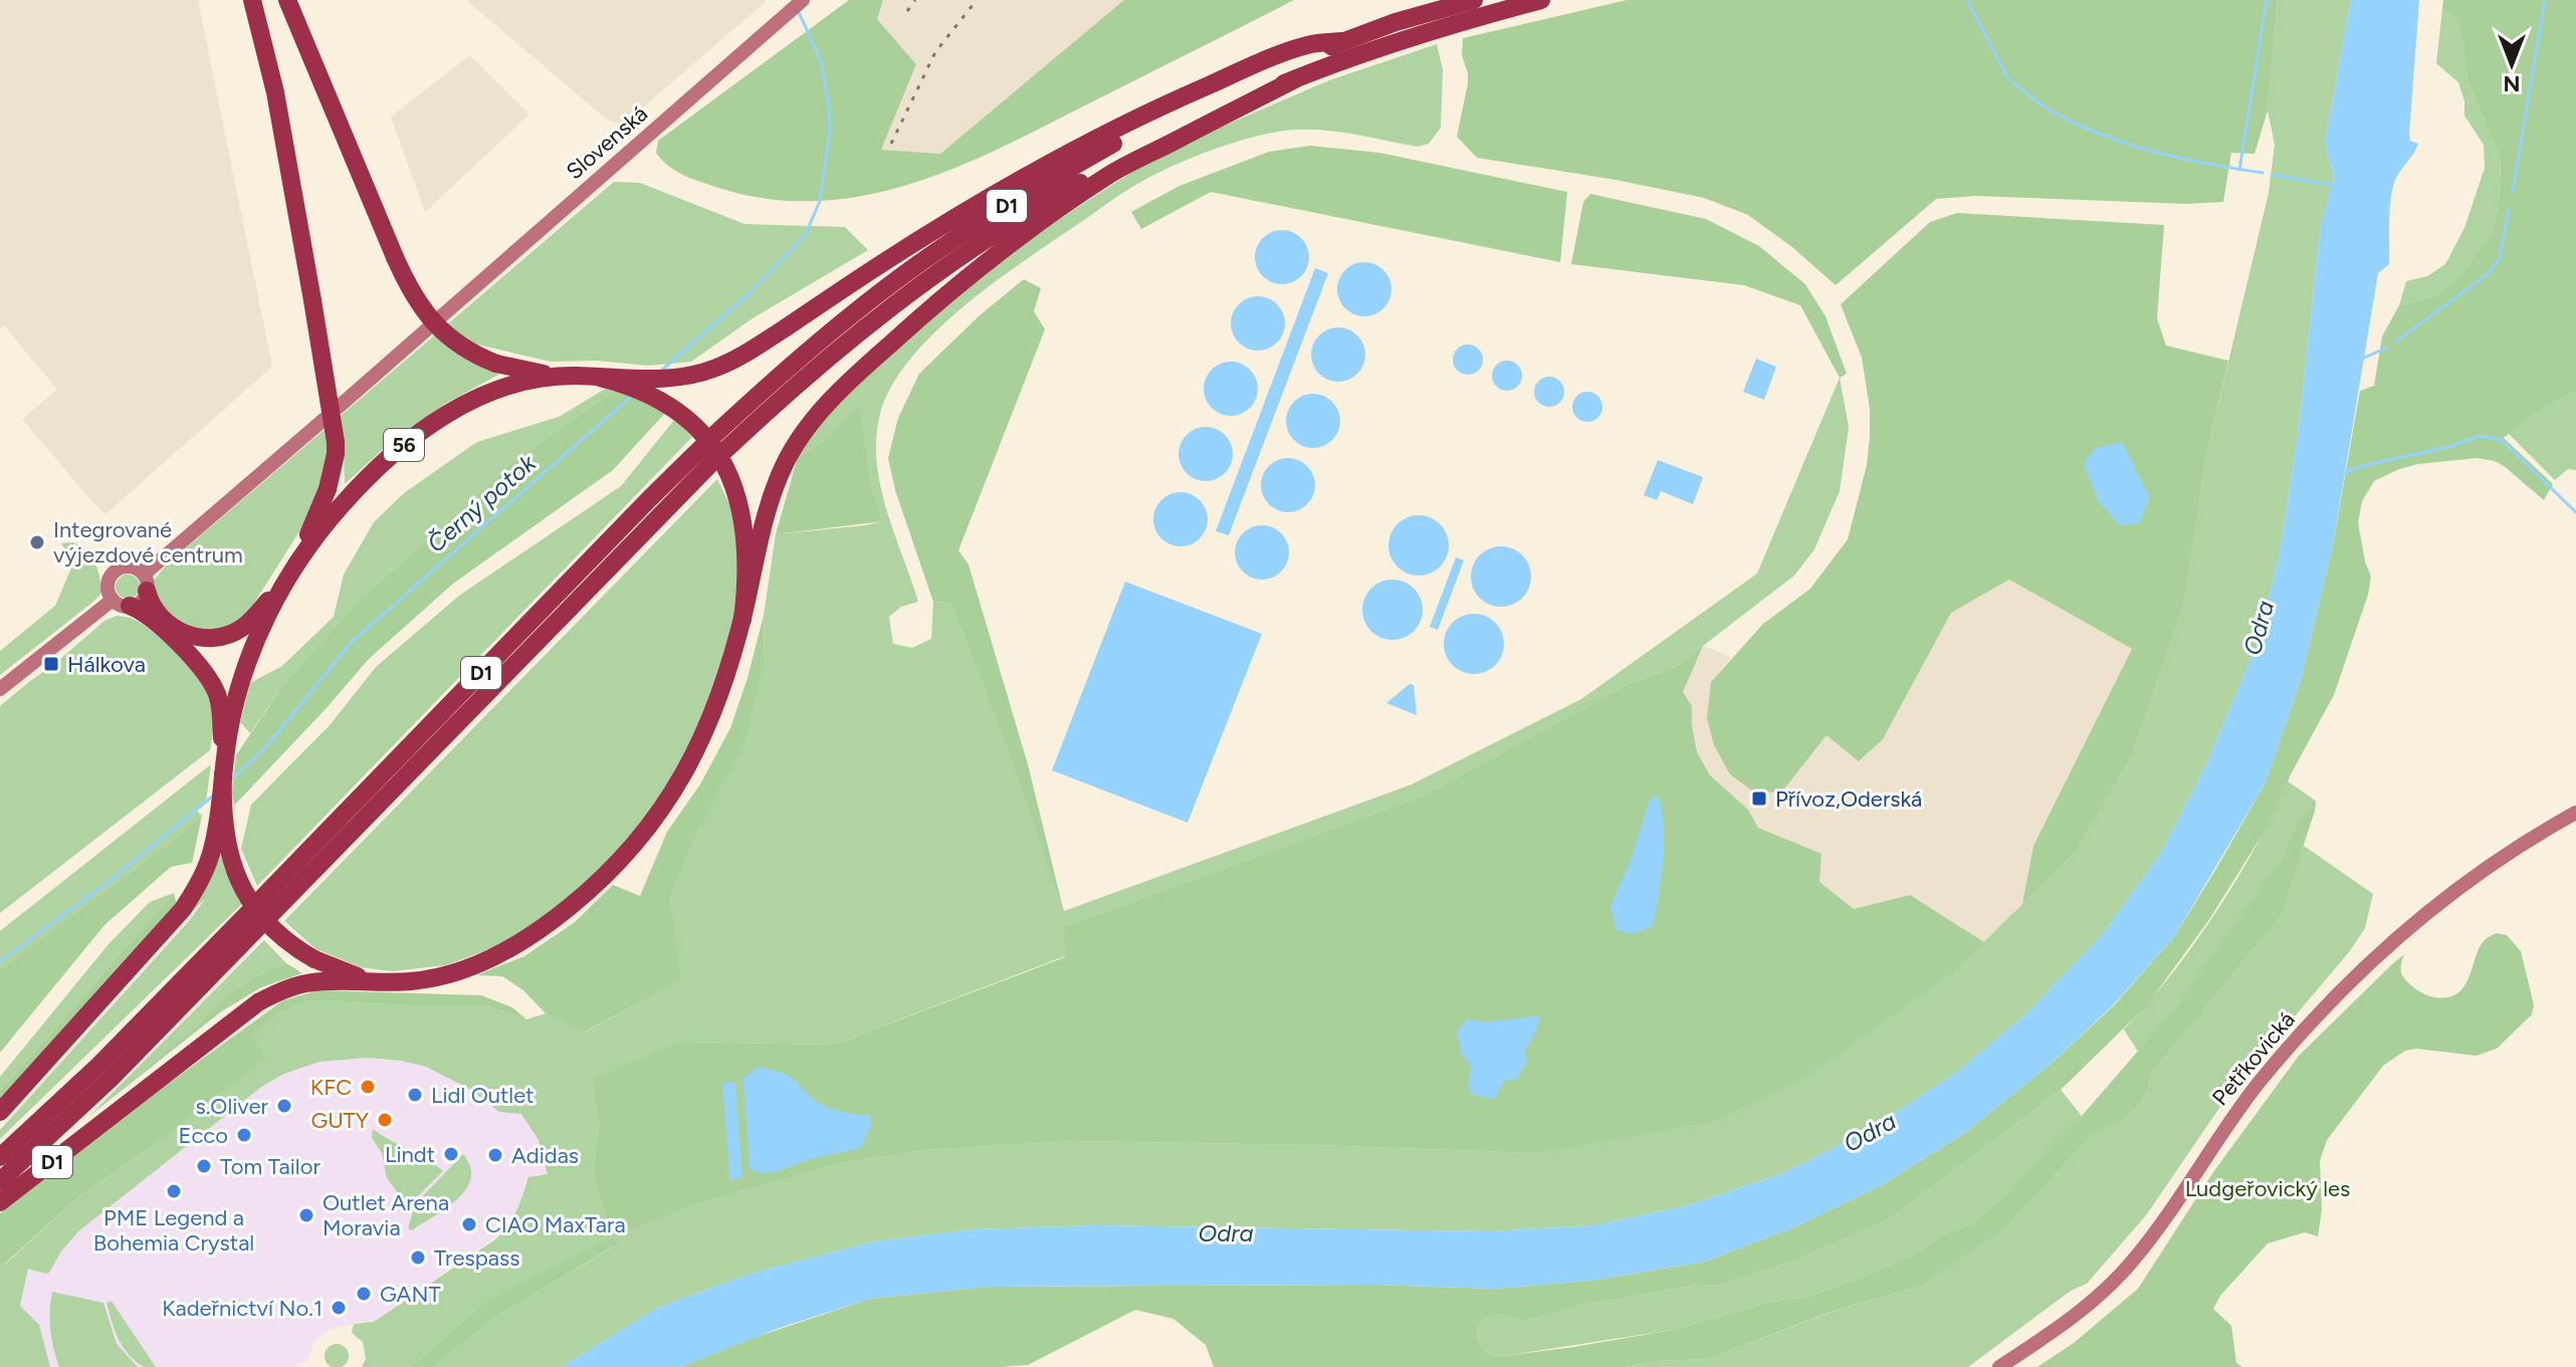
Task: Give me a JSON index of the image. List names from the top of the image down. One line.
{"streets":{"highway":["D1","56"],"street":["Slovenská","Petřkovická"]},"crossings":[["D1","56"]],"water":["Černý potok","Odra"],"parks":["Ludgeřovický les"],"places":{"other":["Integrované výjezdové centrum","KFC","Lidl Outlet","s.Oliver","GUTY","Ecco","Lindt","Adidas","Tom Tailor","PME Legend a Bohemia Crystal","Outlet Arena Moravia","CIAO MaxTara","Trespass","GANT","Kadeřnictví No.1"],"transit":["Hálkova","Přívoz,Oderská"]},"north":"bottom"}
